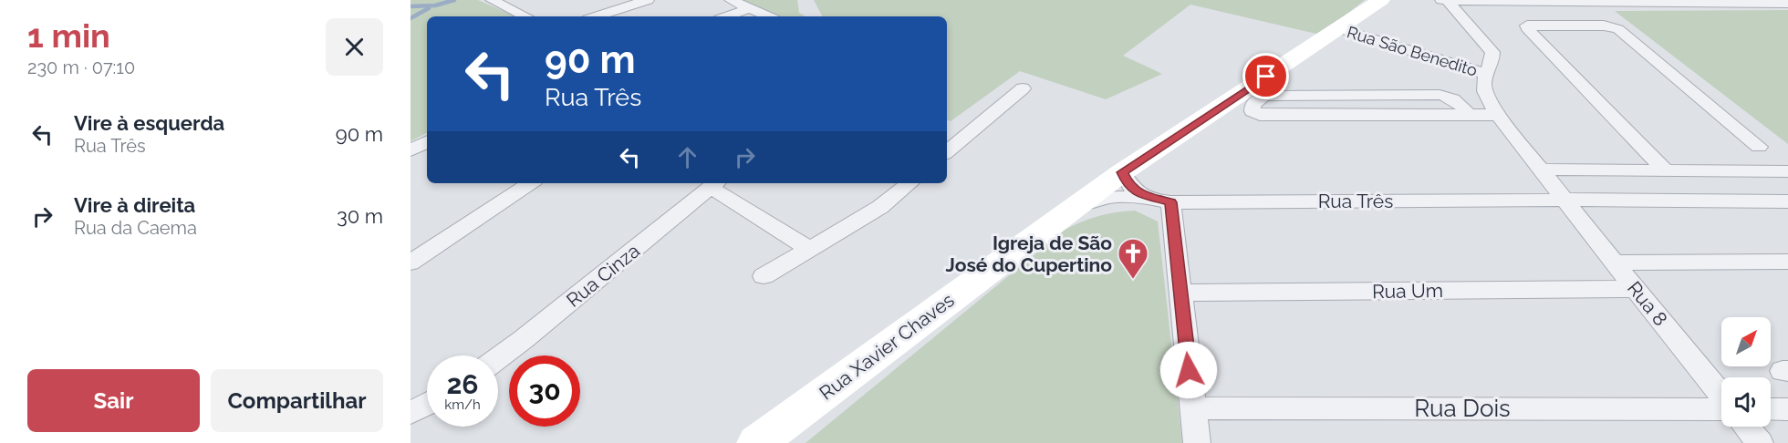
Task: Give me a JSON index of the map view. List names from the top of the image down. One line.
{"streets":{"street":["Rua São Benedito","Rua Três","Rua Cinza","Rua Um","Rua 8","Rua Xavier Chaves","Rua Dois"]},"crossings":[["Rua São Benedito","Rua 8"],["Rua São Benedito","Rua Xavier Chaves"],["Rua Três","Rua 8"],["Rua Três","Rua Xavier Chaves"],["Rua Um","Rua 8"]],"places":{"church":["Igreja de São José do Cupertino"]},"north":"top right","page":{"heading":["1 min","230 m · 07:10"],"turn":["90 m","Rua Três"],"list":[{"name":"Vire à esquerda","note":"Rua Três","value":"90 m"},{"name":"Vire à direita","note":"Rua da Caema","value":"30 m"}],"speed":"26 km/h","limit":"30","buttons":["Sair","Compartilhar"]}}
